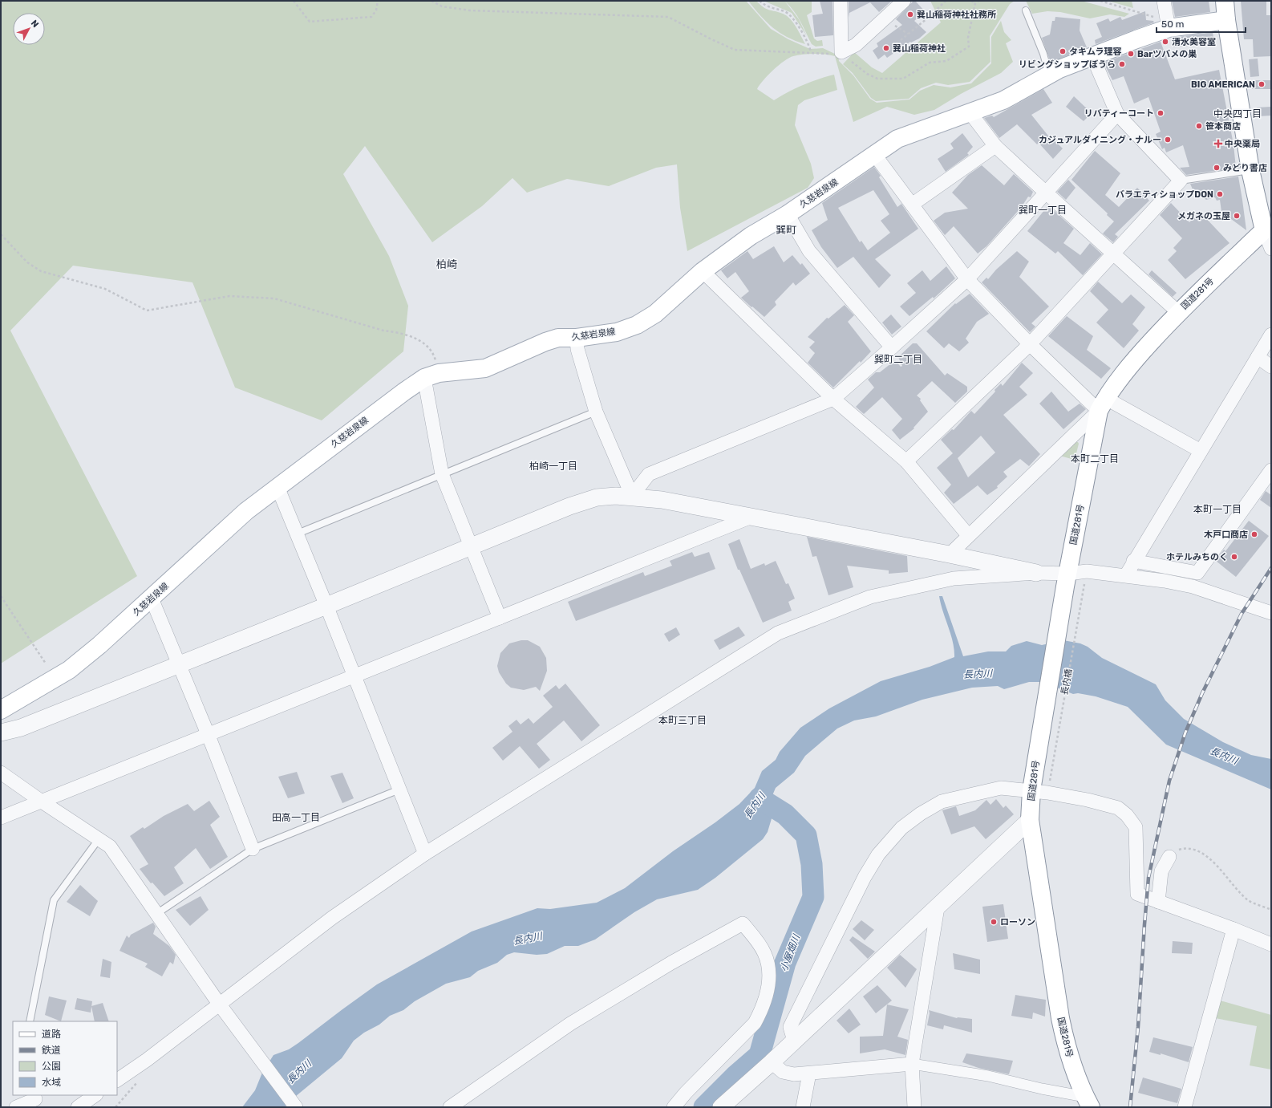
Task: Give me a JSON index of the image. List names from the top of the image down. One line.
{"streets":{"main road":["久慈岩泉線","国道281号"],"path":["長内橋"]},"crossings":[["国道281号","長内橋"]],"districts":["中央四丁目","巽町一丁目","巽町","柏崎","巽町二丁目","本町二丁目","柏崎一丁目","本町一丁目","本町三丁目","田高一丁目"],"water":["長内川","小屋畑川"],"places":{"other":["巽山稲荷神社社務所","清水美容室","巽山稲荷神社","タキムラ理容","Barツバメの巣","リビングショップぼうら","BIG AMERICAN","リバティーコート","笹本商店","カジュアルダイニング・ナルー","みどり書店","バラエティショップDON","メガネの玉屋","木戸口商店","ホテルみちのく","ローソン"],"health":["中央薬局"]},"legend":["道路","鉄道","公園","水域"],"scale_bar":"50 m","north":"top right"}
